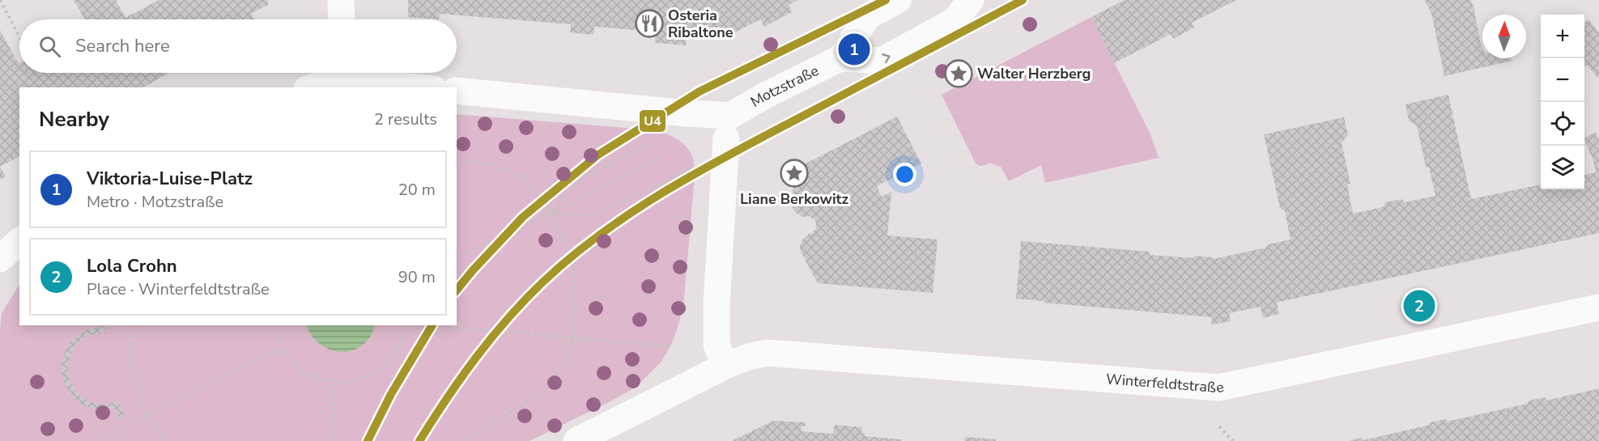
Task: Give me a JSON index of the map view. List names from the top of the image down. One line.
{"streets":{"street":["Motzstraße","Winterfeldtstraße"]},"places":{"restaurant":["Osteria Ribaltone"],"place":["Walter Herzberg","Liane Berkowitz"]},"lines":["transit line U4"],"north":"top","page":{"map_buttons":["+","−"],"search":"Search here","pins":["1","2"],"heading":["Nearby","2 results"],"list":[{"mark":"1","name":"Viktoria-Luise-Platz","note":"Metro · Motzstraße","value":"20 m"},{"mark":"2","name":"Lola Crohn","note":"Place · Winterfeldtstraße","value":"90 m"}]}}
